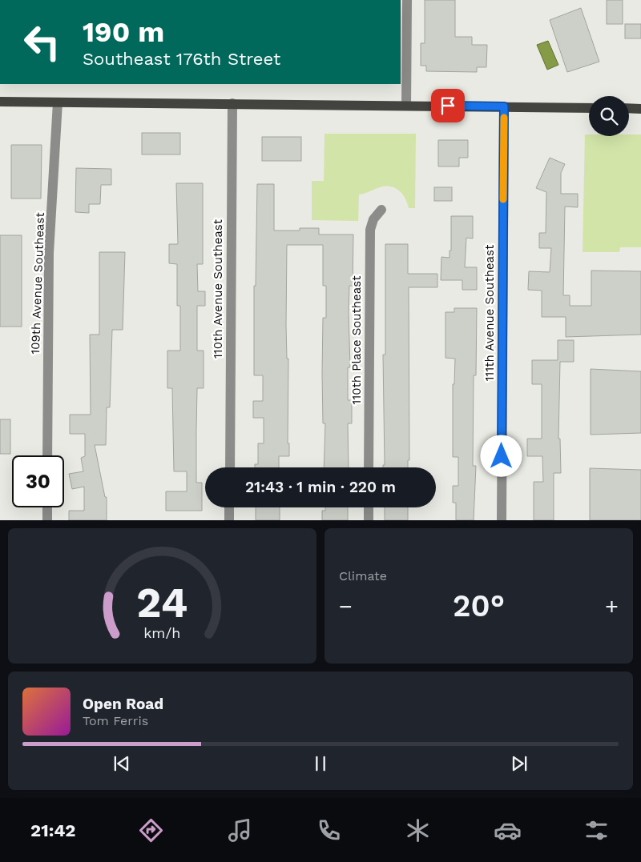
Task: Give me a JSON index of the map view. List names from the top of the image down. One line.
{"streets":{"street":["109th Avenue Southeast","110th Avenue Southeast","111th Avenue Southeast","110th Place Southeast"]},"page":{"turn":["190 m","Southeast 176th Street"],"limit":"30","trip":"21:43 · 1 min · 220 m","tile":"Climate","heat":["−","20°","+"],"song":["Open Road","Tom Ferris"],"tabs":"21:42","gauge":["24","km/h"]}}
